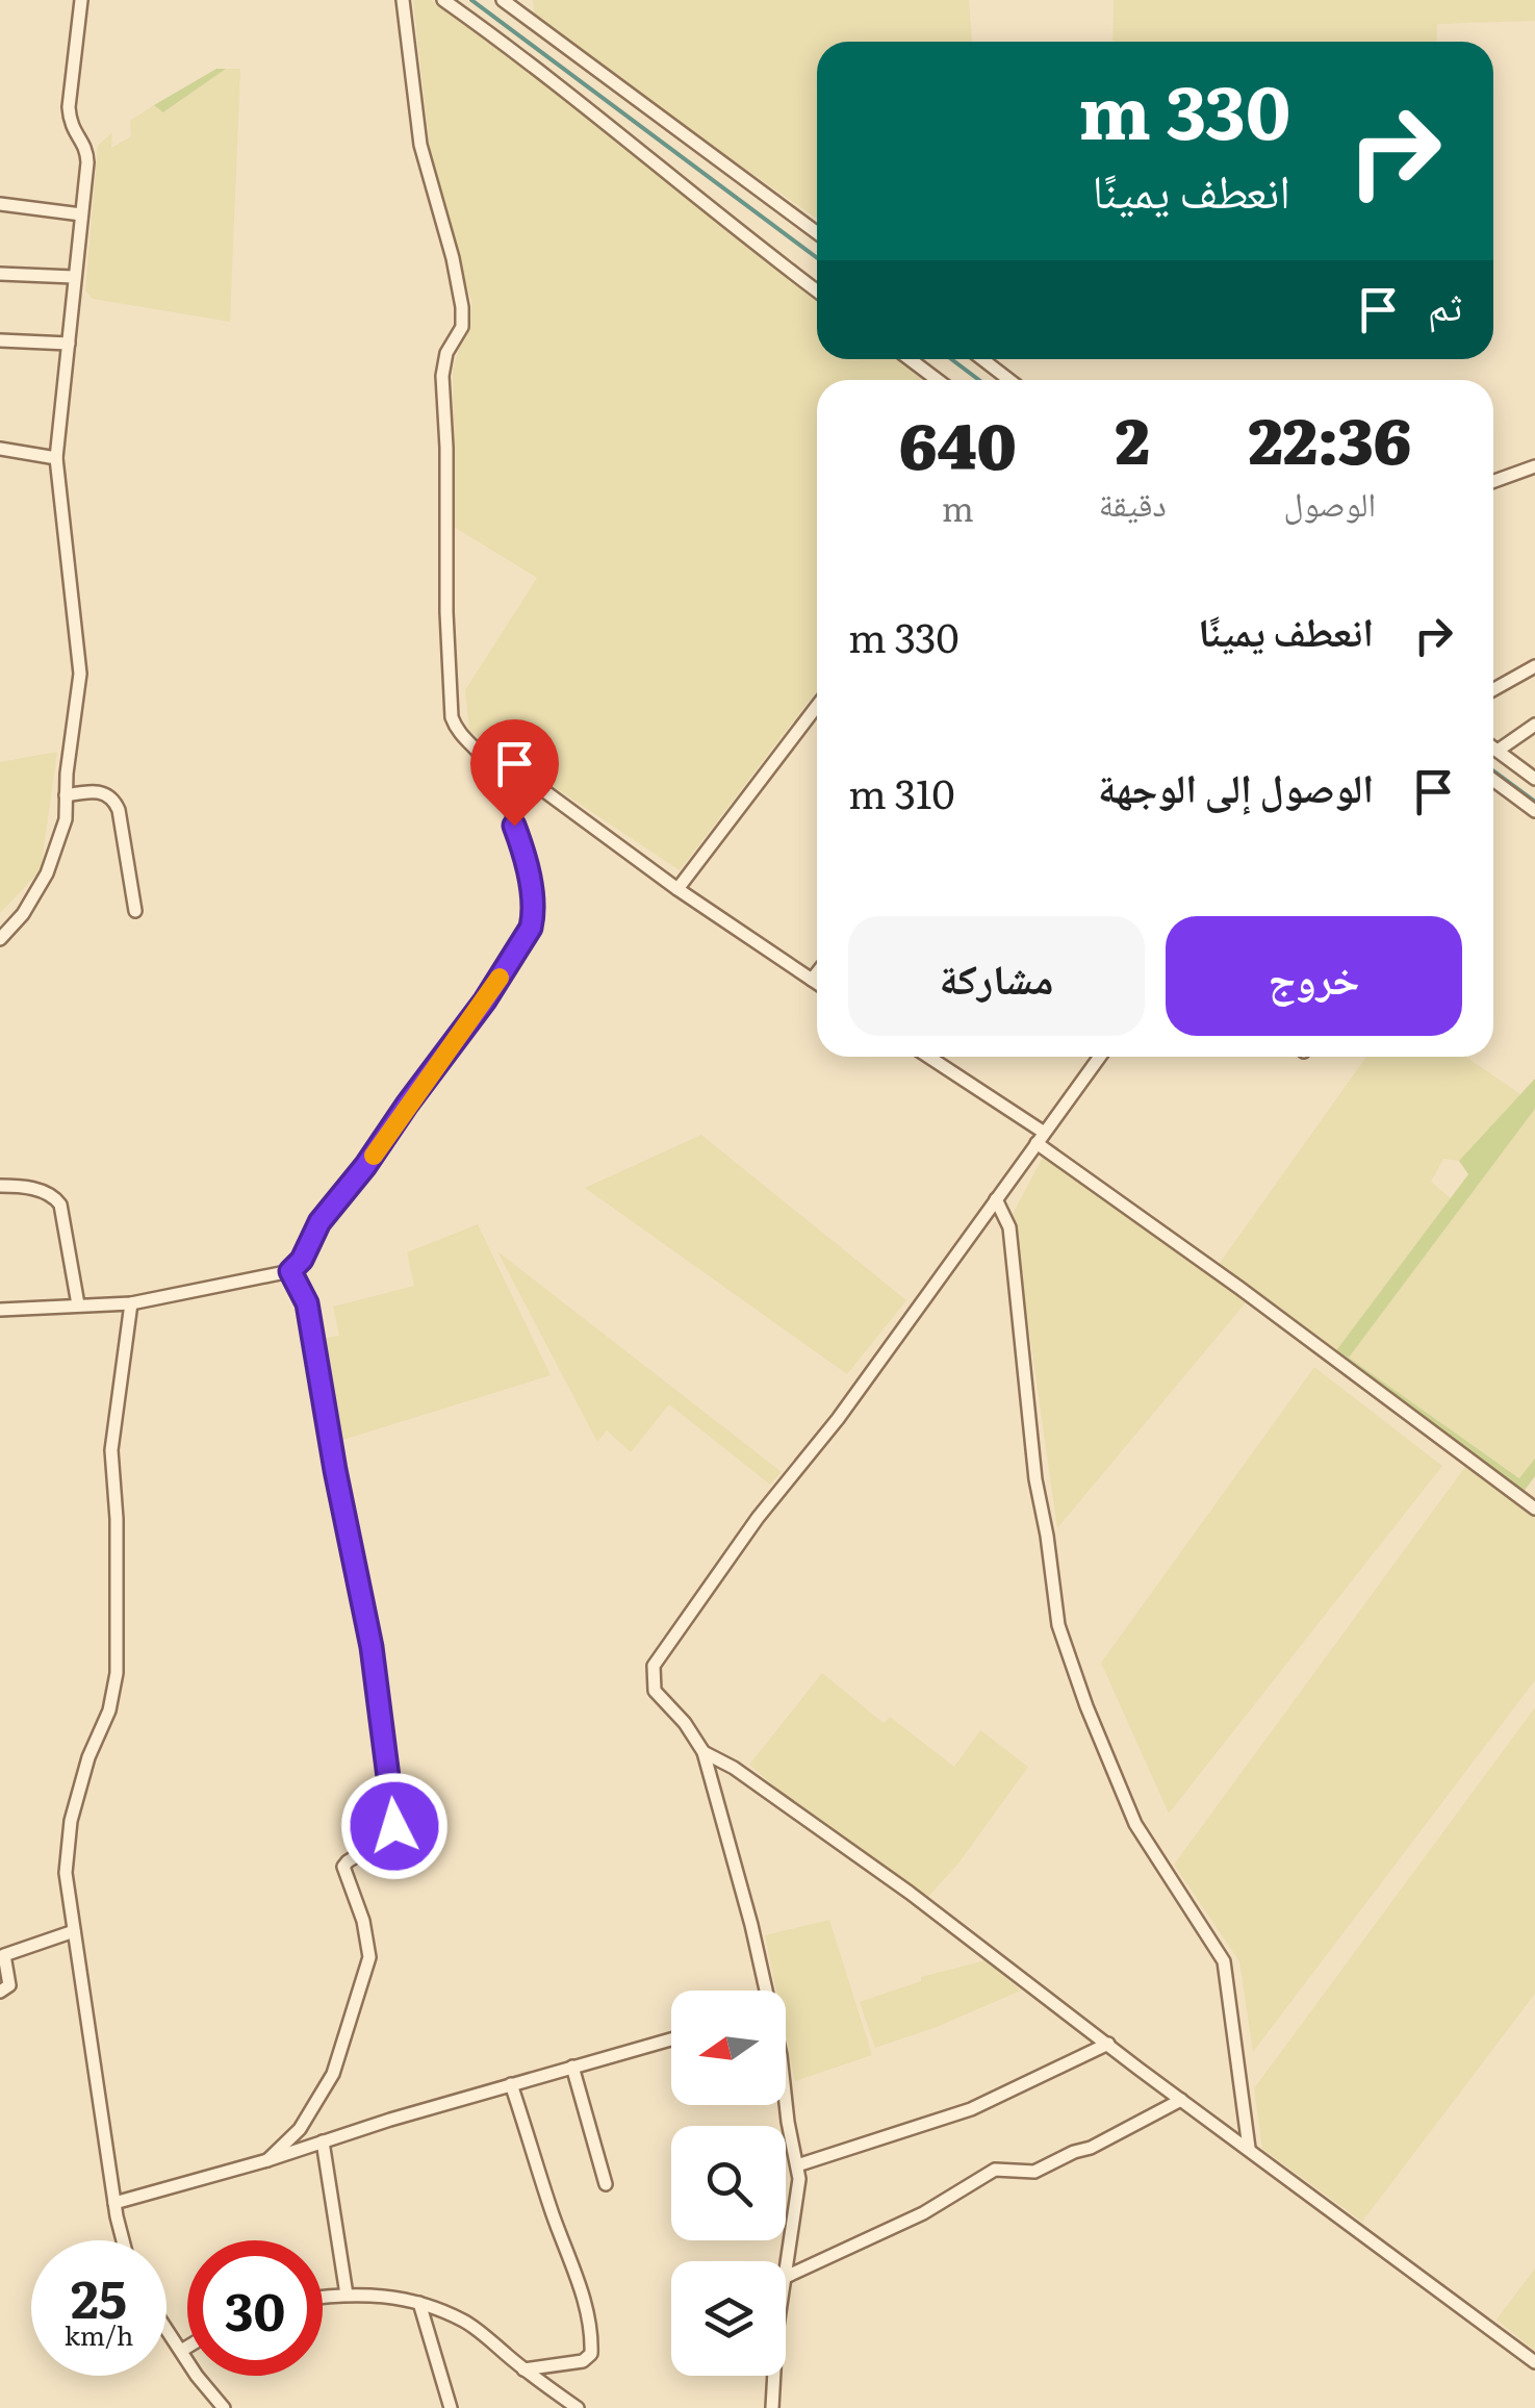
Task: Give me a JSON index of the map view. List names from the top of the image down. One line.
{"north":"left","page":{"turn":["330 m","انعطف يمينًا"],"then":"ثم","eta":["22:36","الوصول","2","دقيقة","640","m"],"list":[{"name":"انعطف يمينًا","value":"330 m"},{"name":"الوصول إلى الوجهة","value":"310 m"}],"buttons":["خروج","مشاركة"],"speed":"25 km/h","limit":"30"}}
